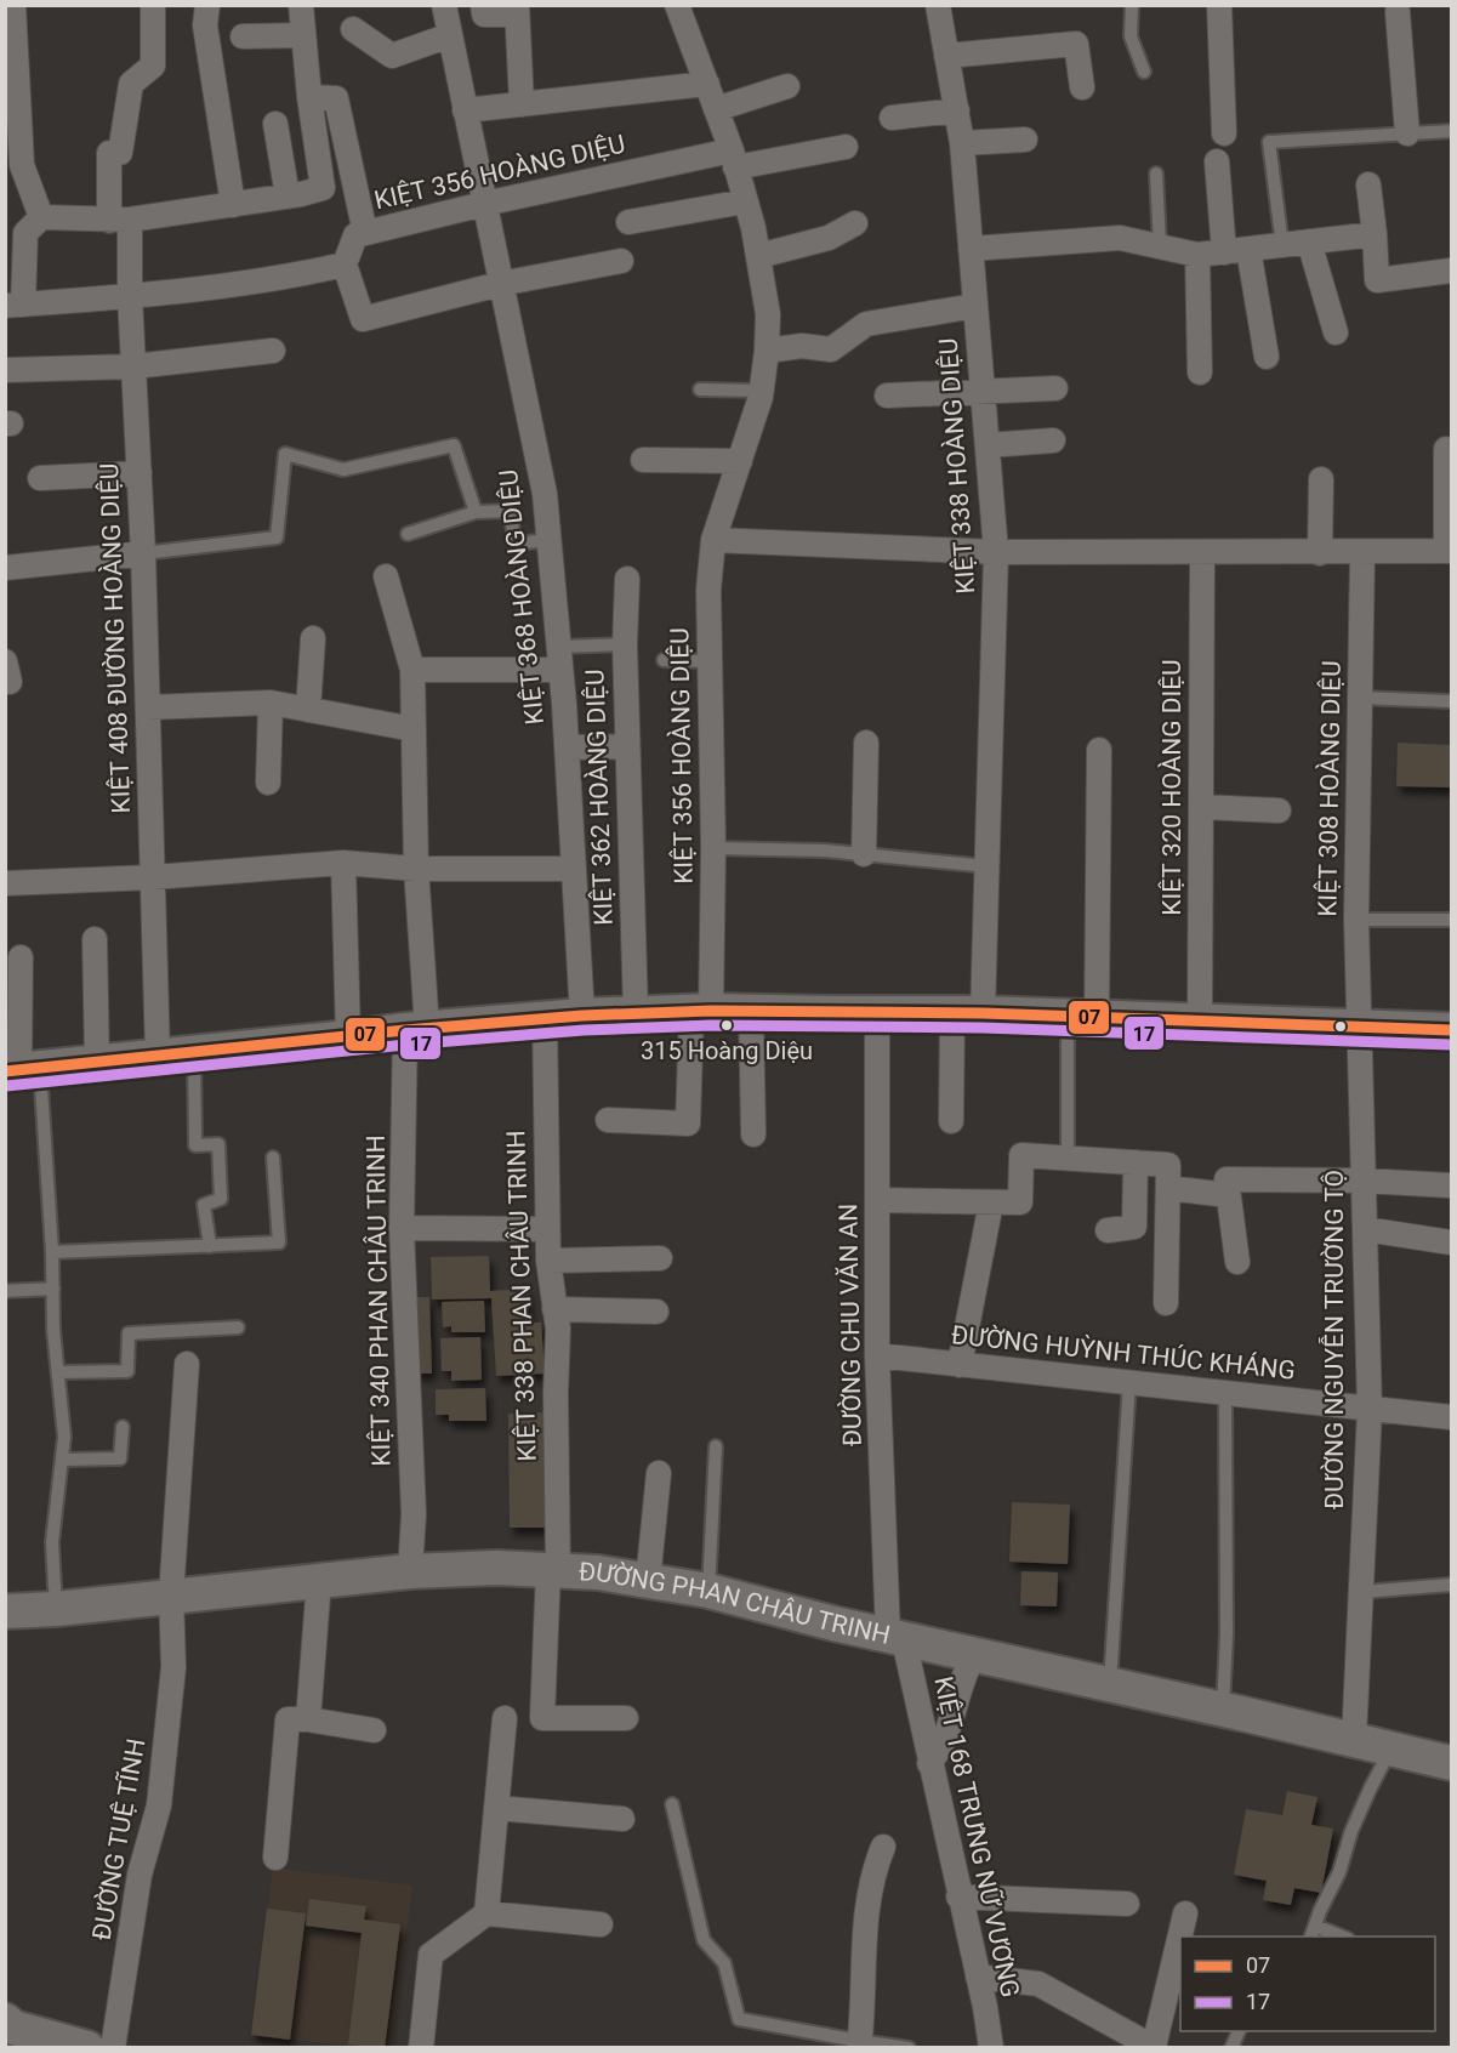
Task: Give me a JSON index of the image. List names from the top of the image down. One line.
{"streets":{"street":["KIỆT 356 HOÀNG DIỆU","KIỆT 338 HOÀNG DIỆU","KIỆT 368 HOÀNG DIỆU","KIỆT 408 ĐƯỜNG HOÀNG DIỆU","KIỆT 320 HOÀNG DIỆU","KIỆT 308 HOÀNG DIỆU","KIỆT 362 HOÀNG DIỆU","KIỆT 338 PHAN CHÂU TRINH","KIỆT 340 PHAN CHÂU TRINH","ĐƯỜNG CHU VĂN AN","ĐƯỜNG NGUYỄN TRƯỜNG TỘ","ĐƯỜNG HUỲNH THÚC KHÁNG","ĐƯỜNG PHAN CHÂU TRINH","KIỆT 168 TRƯNG NỮ VƯƠNG","ĐƯỜNG TUỆ TĨNH"]},"crossings":[["KIỆT 356 HOÀNG DIỆU","KIỆT 368 HOÀNG DIỆU"],["KIỆT 308 HOÀNG DIỆU","ĐƯỜNG NGUYỄN TRƯỜNG TỘ"],["KIỆT 338 PHAN CHÂU TRINH","ĐƯỜNG PHAN CHÂU TRINH"],["KIỆT 340 PHAN CHÂU TRINH","ĐƯỜNG PHAN CHÂU TRINH"],["ĐƯỜNG CHU VĂN AN","ĐƯỜNG HUỲNH THÚC KHÁNG"],["ĐƯỜNG CHU VĂN AN","ĐƯỜNG PHAN CHÂU TRINH"],["ĐƯỜNG CHU VĂN AN","KIỆT 168 TRƯNG NỮ VƯƠNG"],["ĐƯỜNG NGUYỄN TRƯỜNG TỘ","ĐƯỜNG HUỲNH THÚC KHÁNG"],["ĐƯỜNG NGUYỄN TRƯỜNG TỘ","ĐƯỜNG PHAN CHÂU TRINH"],["ĐƯỜNG PHAN CHÂU TRINH","KIỆT 168 TRƯNG NỮ VƯƠNG"],["ĐƯỜNG PHAN CHÂU TRINH","ĐƯỜNG TUỆ TĨNH"]],"places":["315 Hoàng Diệu"],"lines":["transit line 07","transit line 17"],"legend":["07","17"]}
